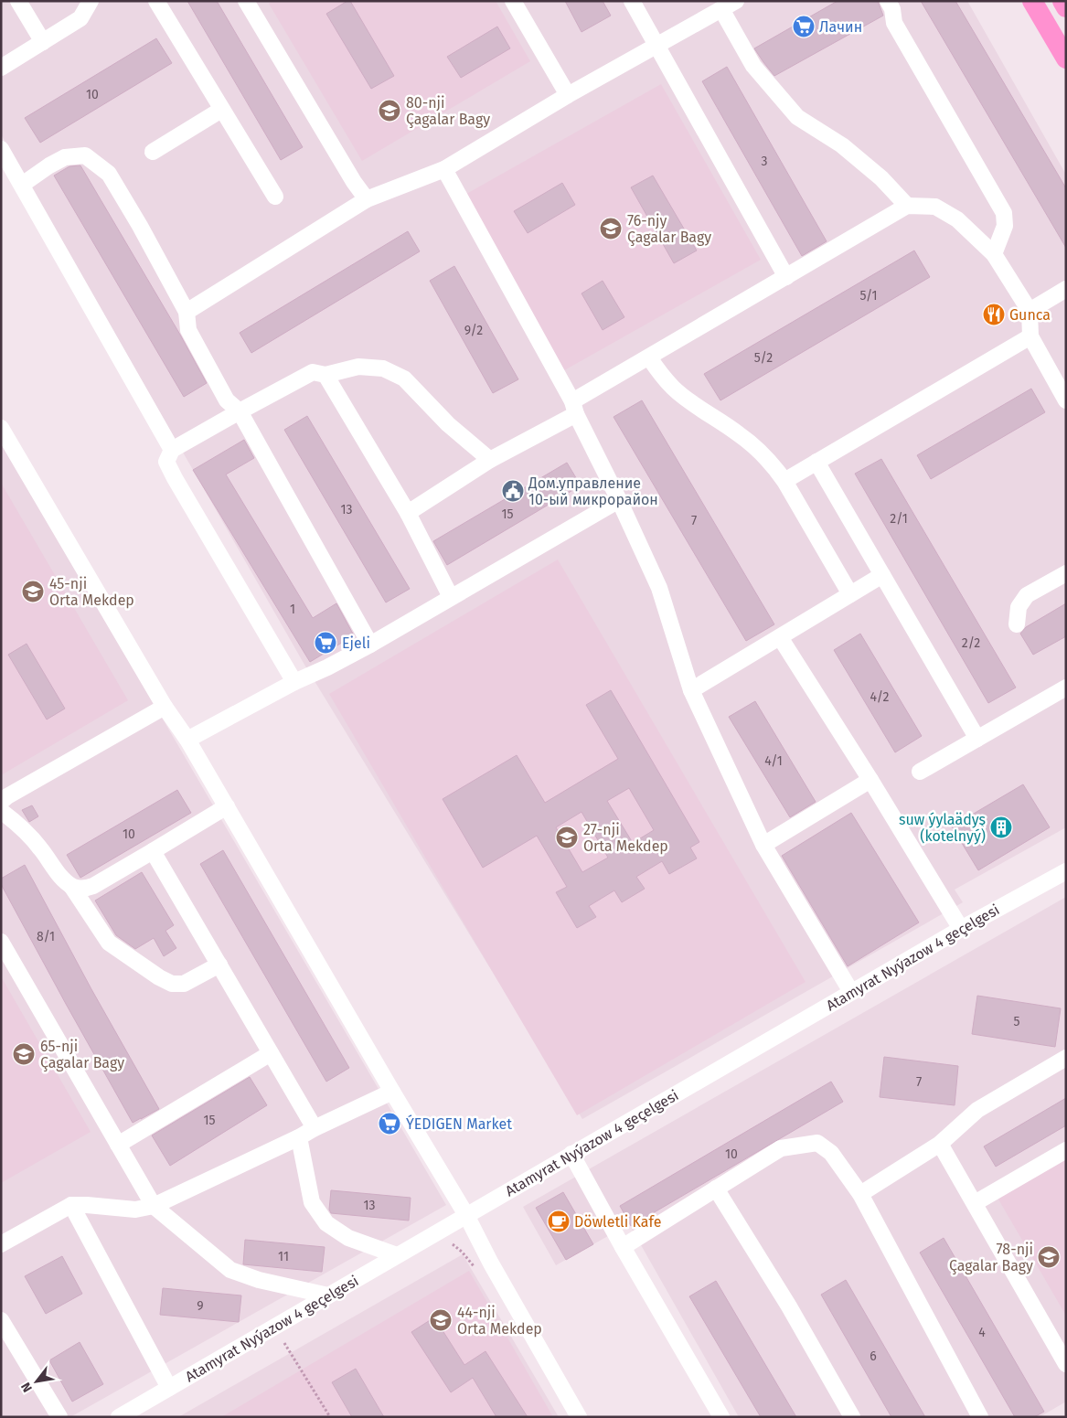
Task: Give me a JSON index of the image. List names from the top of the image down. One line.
{"streets":{"street":["Atamyrat Nyýazow 4 geçelgesi"]},"places":{"supermarket":["Лачин","Ejeli","ÝEDIGEN Market"],"school or university":["80-nji Çagalar Bagy","76-njy Çagalar Bagy","45-nji Orta Mekdep","27-nji Orta Mekdep","65-nji Çagalar Bagy","78-nji Çagalar Bagy","44-nji Orta Mekdep"],"restaurant":["Gunca"],"public building":["Дом.управление 10-ый микрорайон"],"building":["suw ýylaädyş (kotelnyý)"],"cafe":["Döwletli Kafe"]},"house_numbers":["10","3","5/1","9/2","5/2","13","15","2/1","7","1","2/2","4/2","4/1","10","8/1","5","7","15","10","13","11","9","4","6"],"north":"bottom left"}
